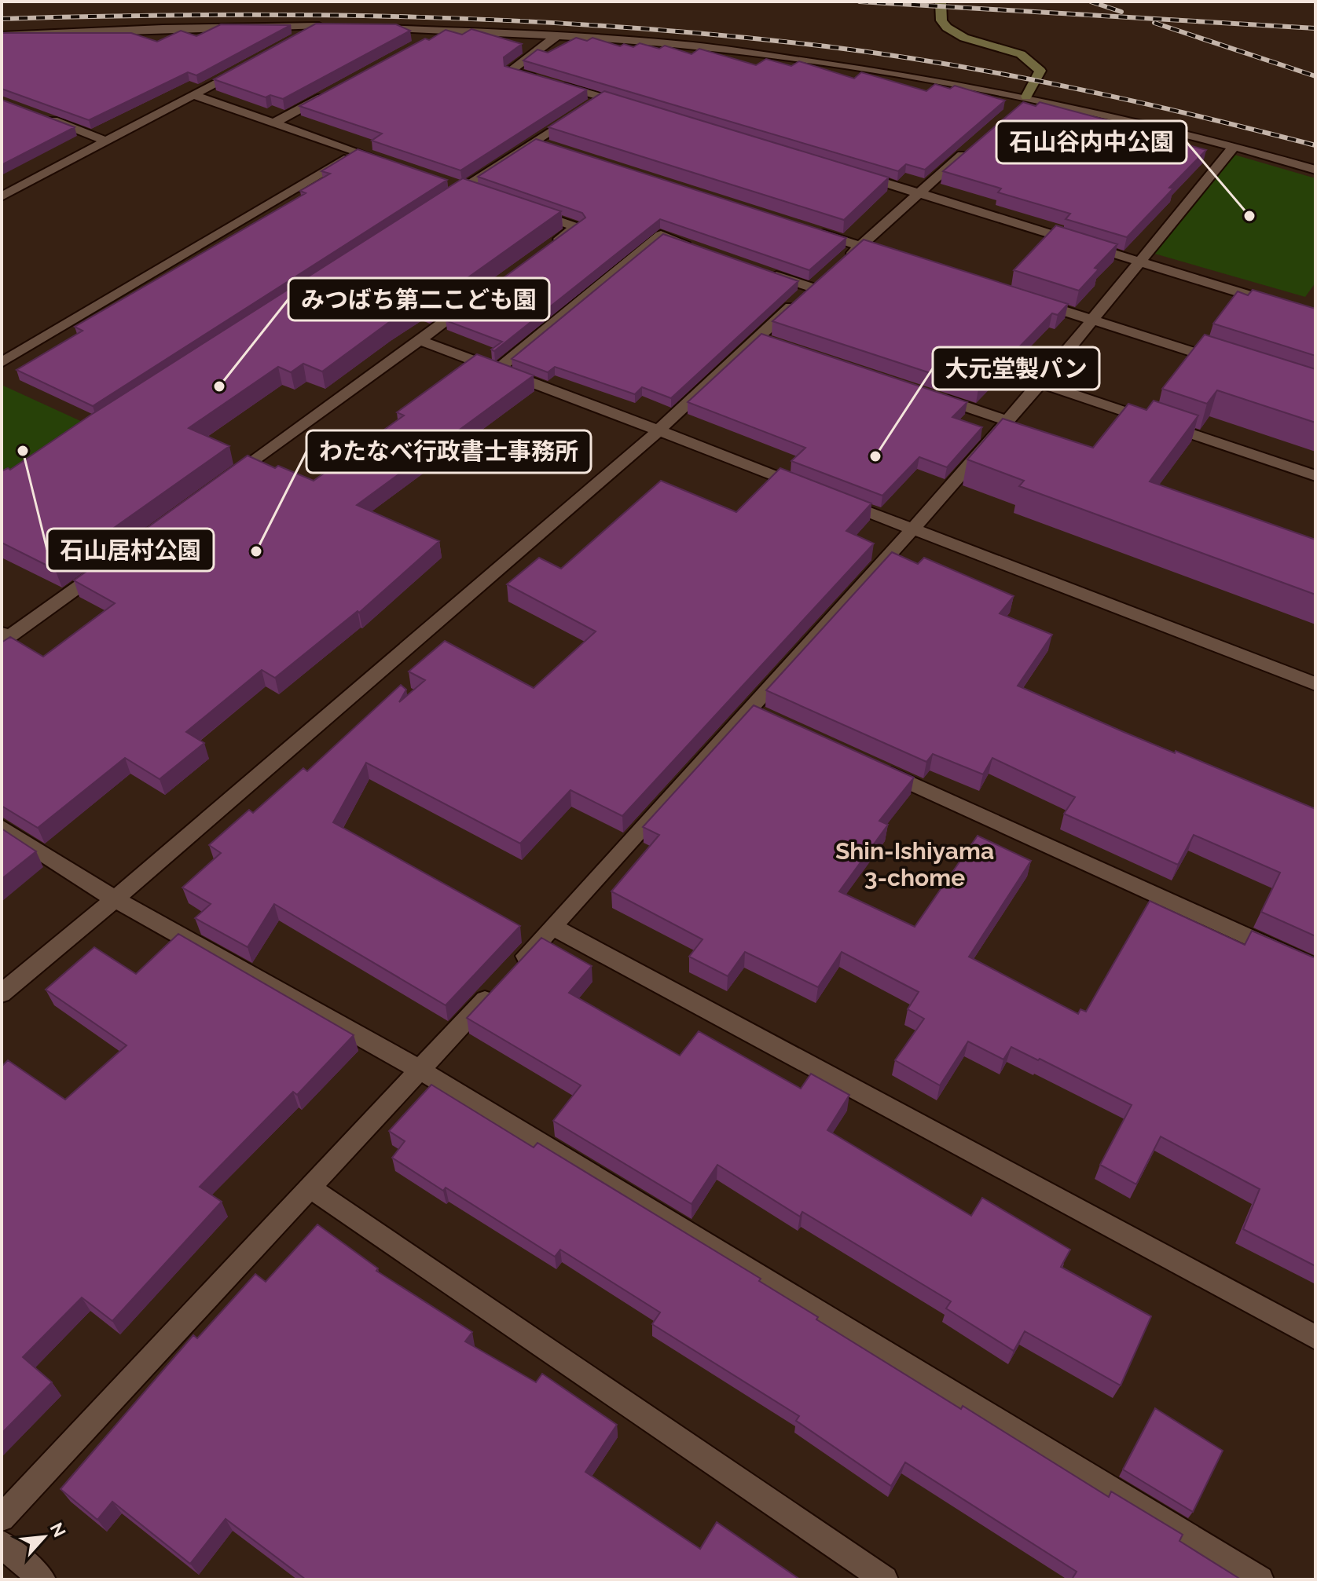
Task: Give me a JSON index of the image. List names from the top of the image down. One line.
{"districts":["Shin-Ishiyama 3-chome"],"places":["石山谷内中公園","みつばち第二こども園","石山居村公園","大元堂製パン","わたなべ行政書士事務所"],"north":"top right"}
